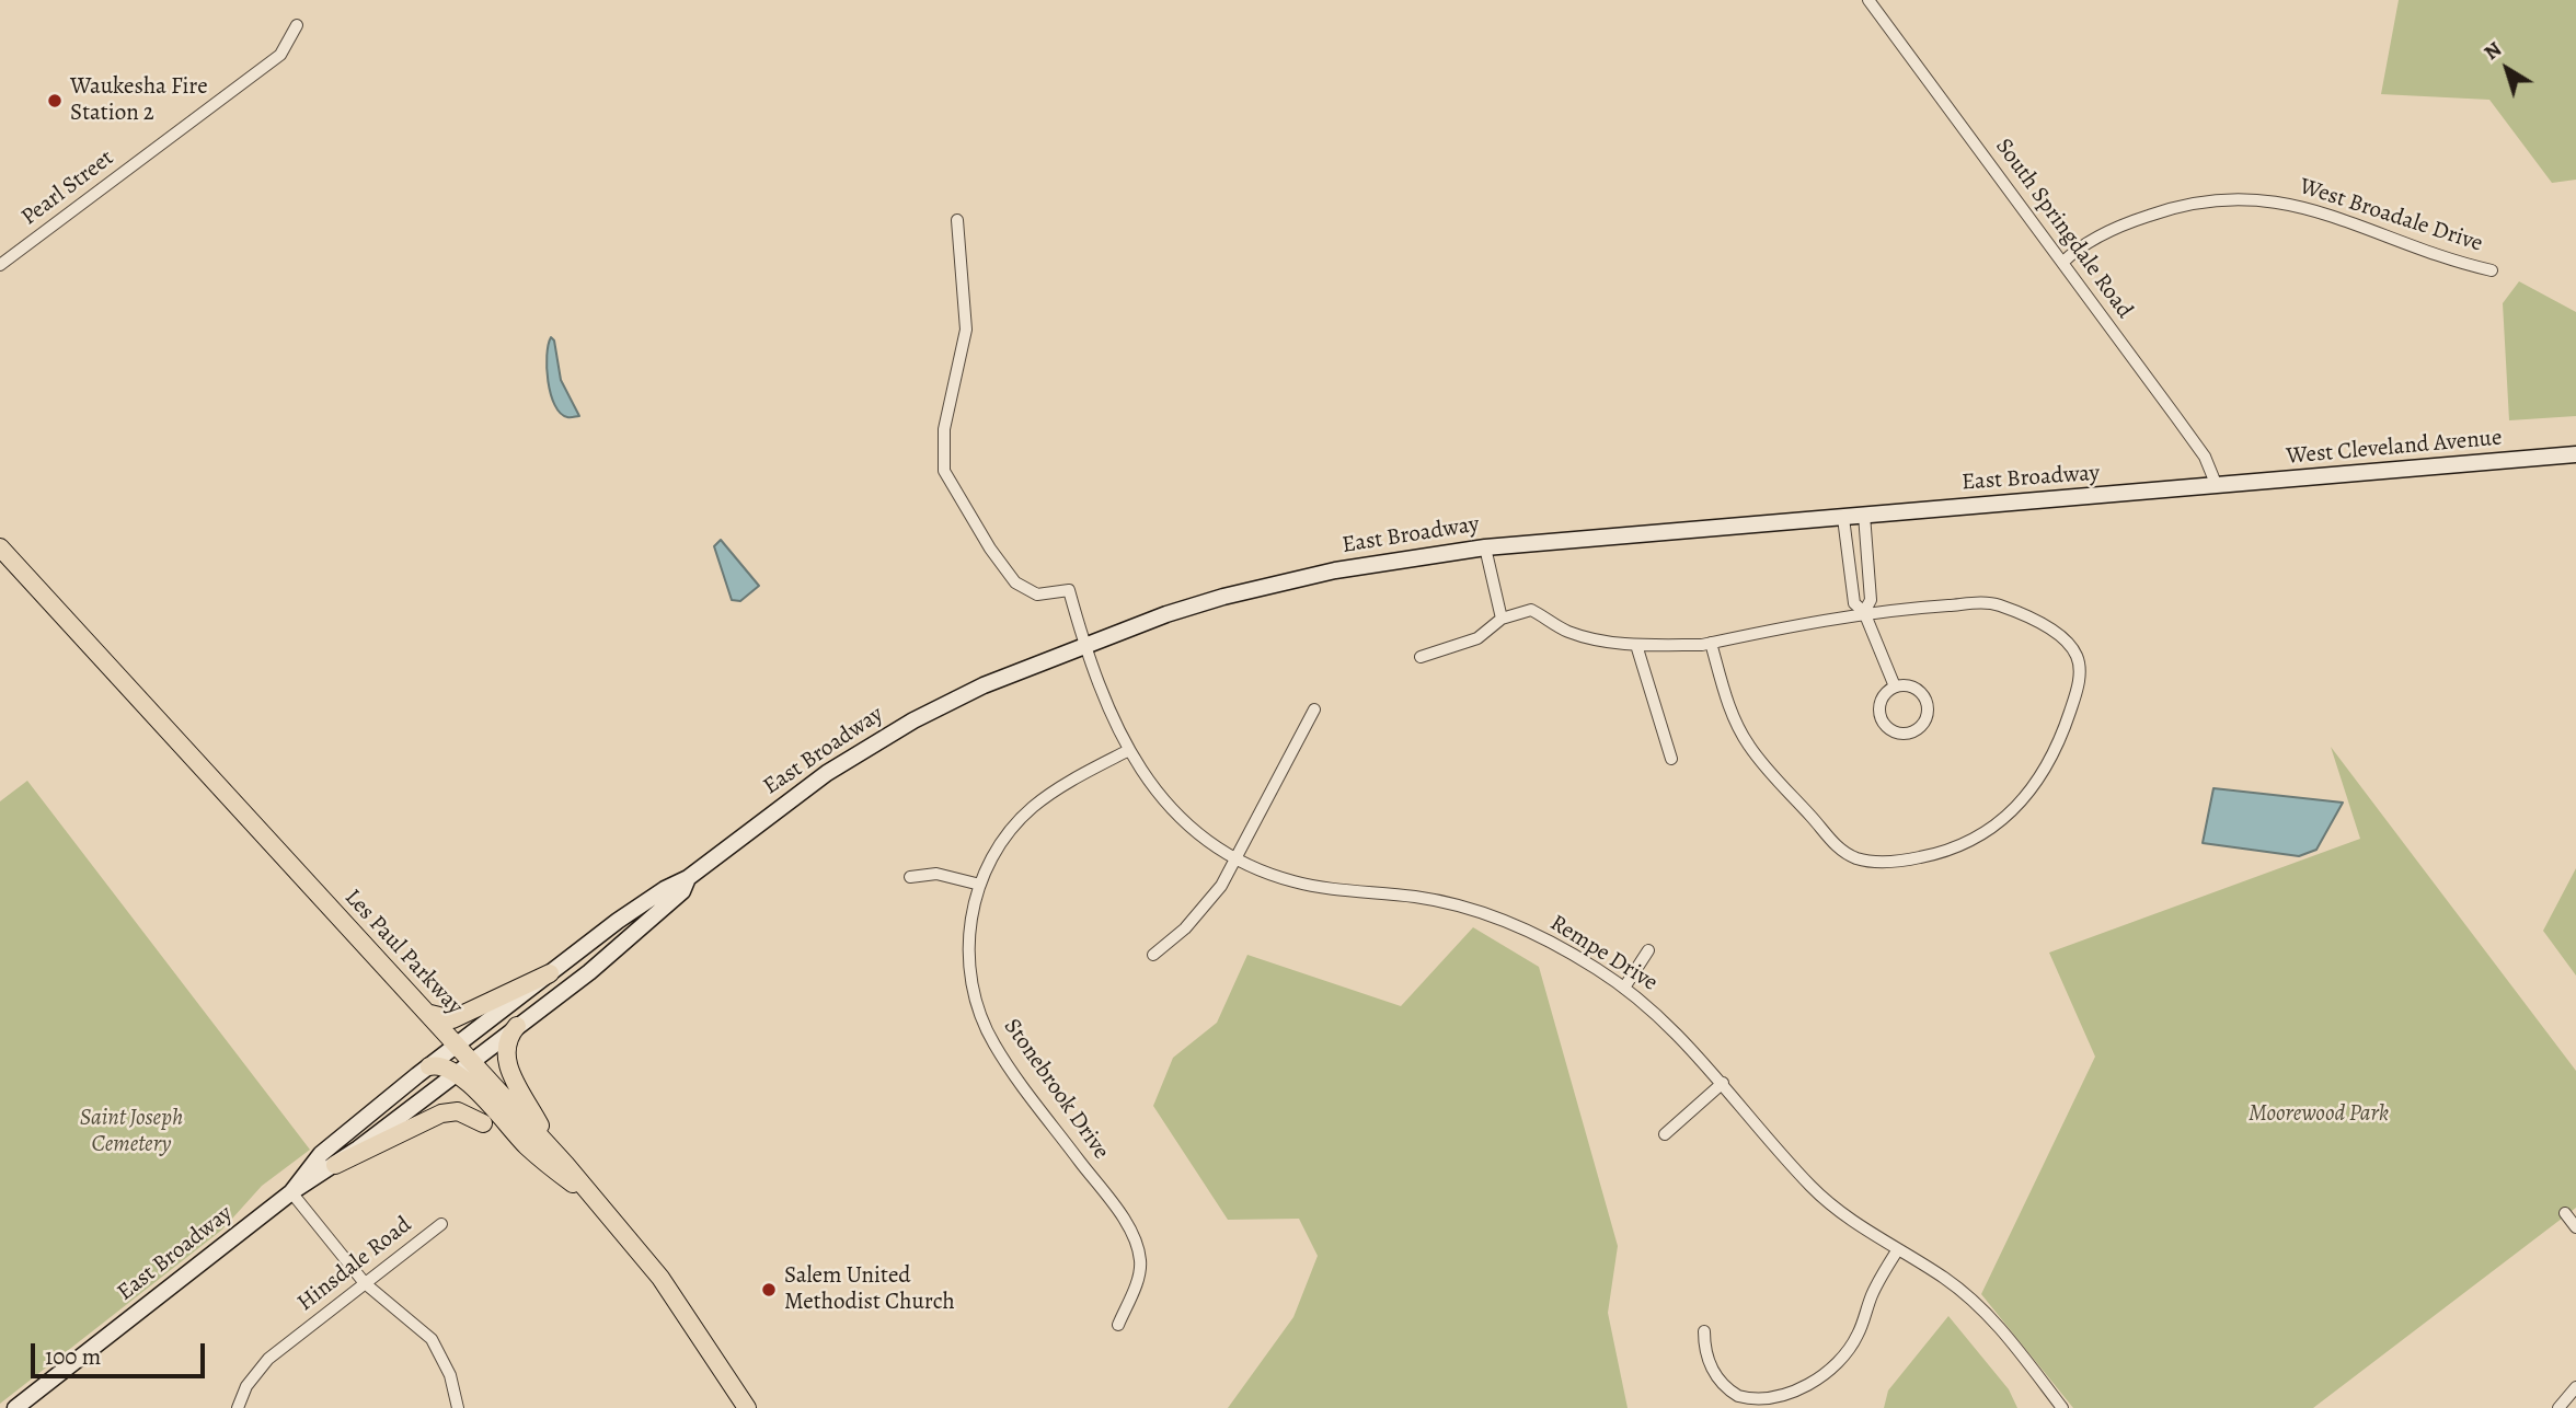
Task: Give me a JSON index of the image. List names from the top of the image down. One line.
{"streets":{"main road":["West Cleveland Avenue","East Broadway","Les Paul Parkway"],"street":["Pearl Street","West Broadale Drive","South Springdale Road","Rempe Drive","Stonebrook Drive","Hinsdale Road"]},"crossings":[["West Broadale Drive","South Springdale Road"],["South Springdale Road","West Cleveland Avenue"],["South Springdale Road","East Broadway"],["West Cleveland Avenue","East Broadway"],["East Broadway","Les Paul Parkway"],["East Broadway","Rempe Drive"],["Rempe Drive","Stonebrook Drive"]],"parks":["Moorewood Park","Saint Joseph Cemetery"],"places":["Waukesha Fire Station 2","Salem United Methodist Church"],"scale_bar":"100 m","north":"top left"}
